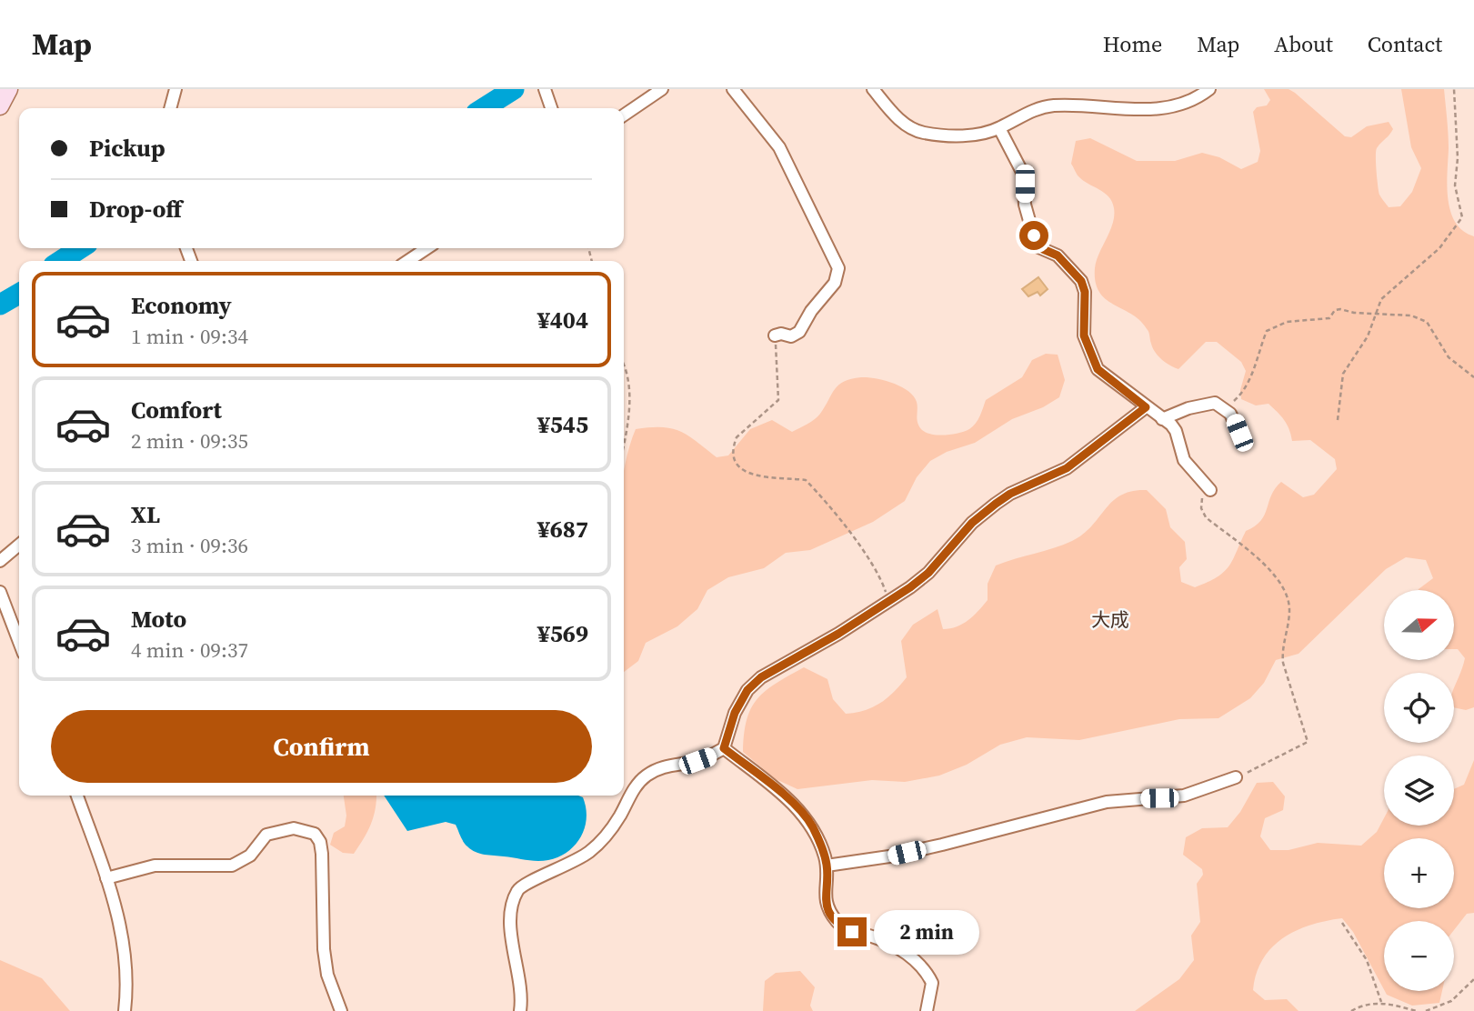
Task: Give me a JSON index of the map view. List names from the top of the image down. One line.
{"districts":["大成"],"north":"right","page":{"header":"Map","nav":["Home","Map","About","Contact"],"banner":["Pickup","Drop-off"],"list":[{"name":"Economy","note":"1 min · 09:34","value":"¥404"},{"name":"Comfort","note":"2 min · 09:35","value":"¥545"},{"name":"XL","note":"3 min · 09:36","value":"¥687"},{"name":"Moto","note":"4 min · 09:37","value":"¥569"}],"map_buttons":["+","−"],"buttons":"Confirm","bubble":"2 min"}}
